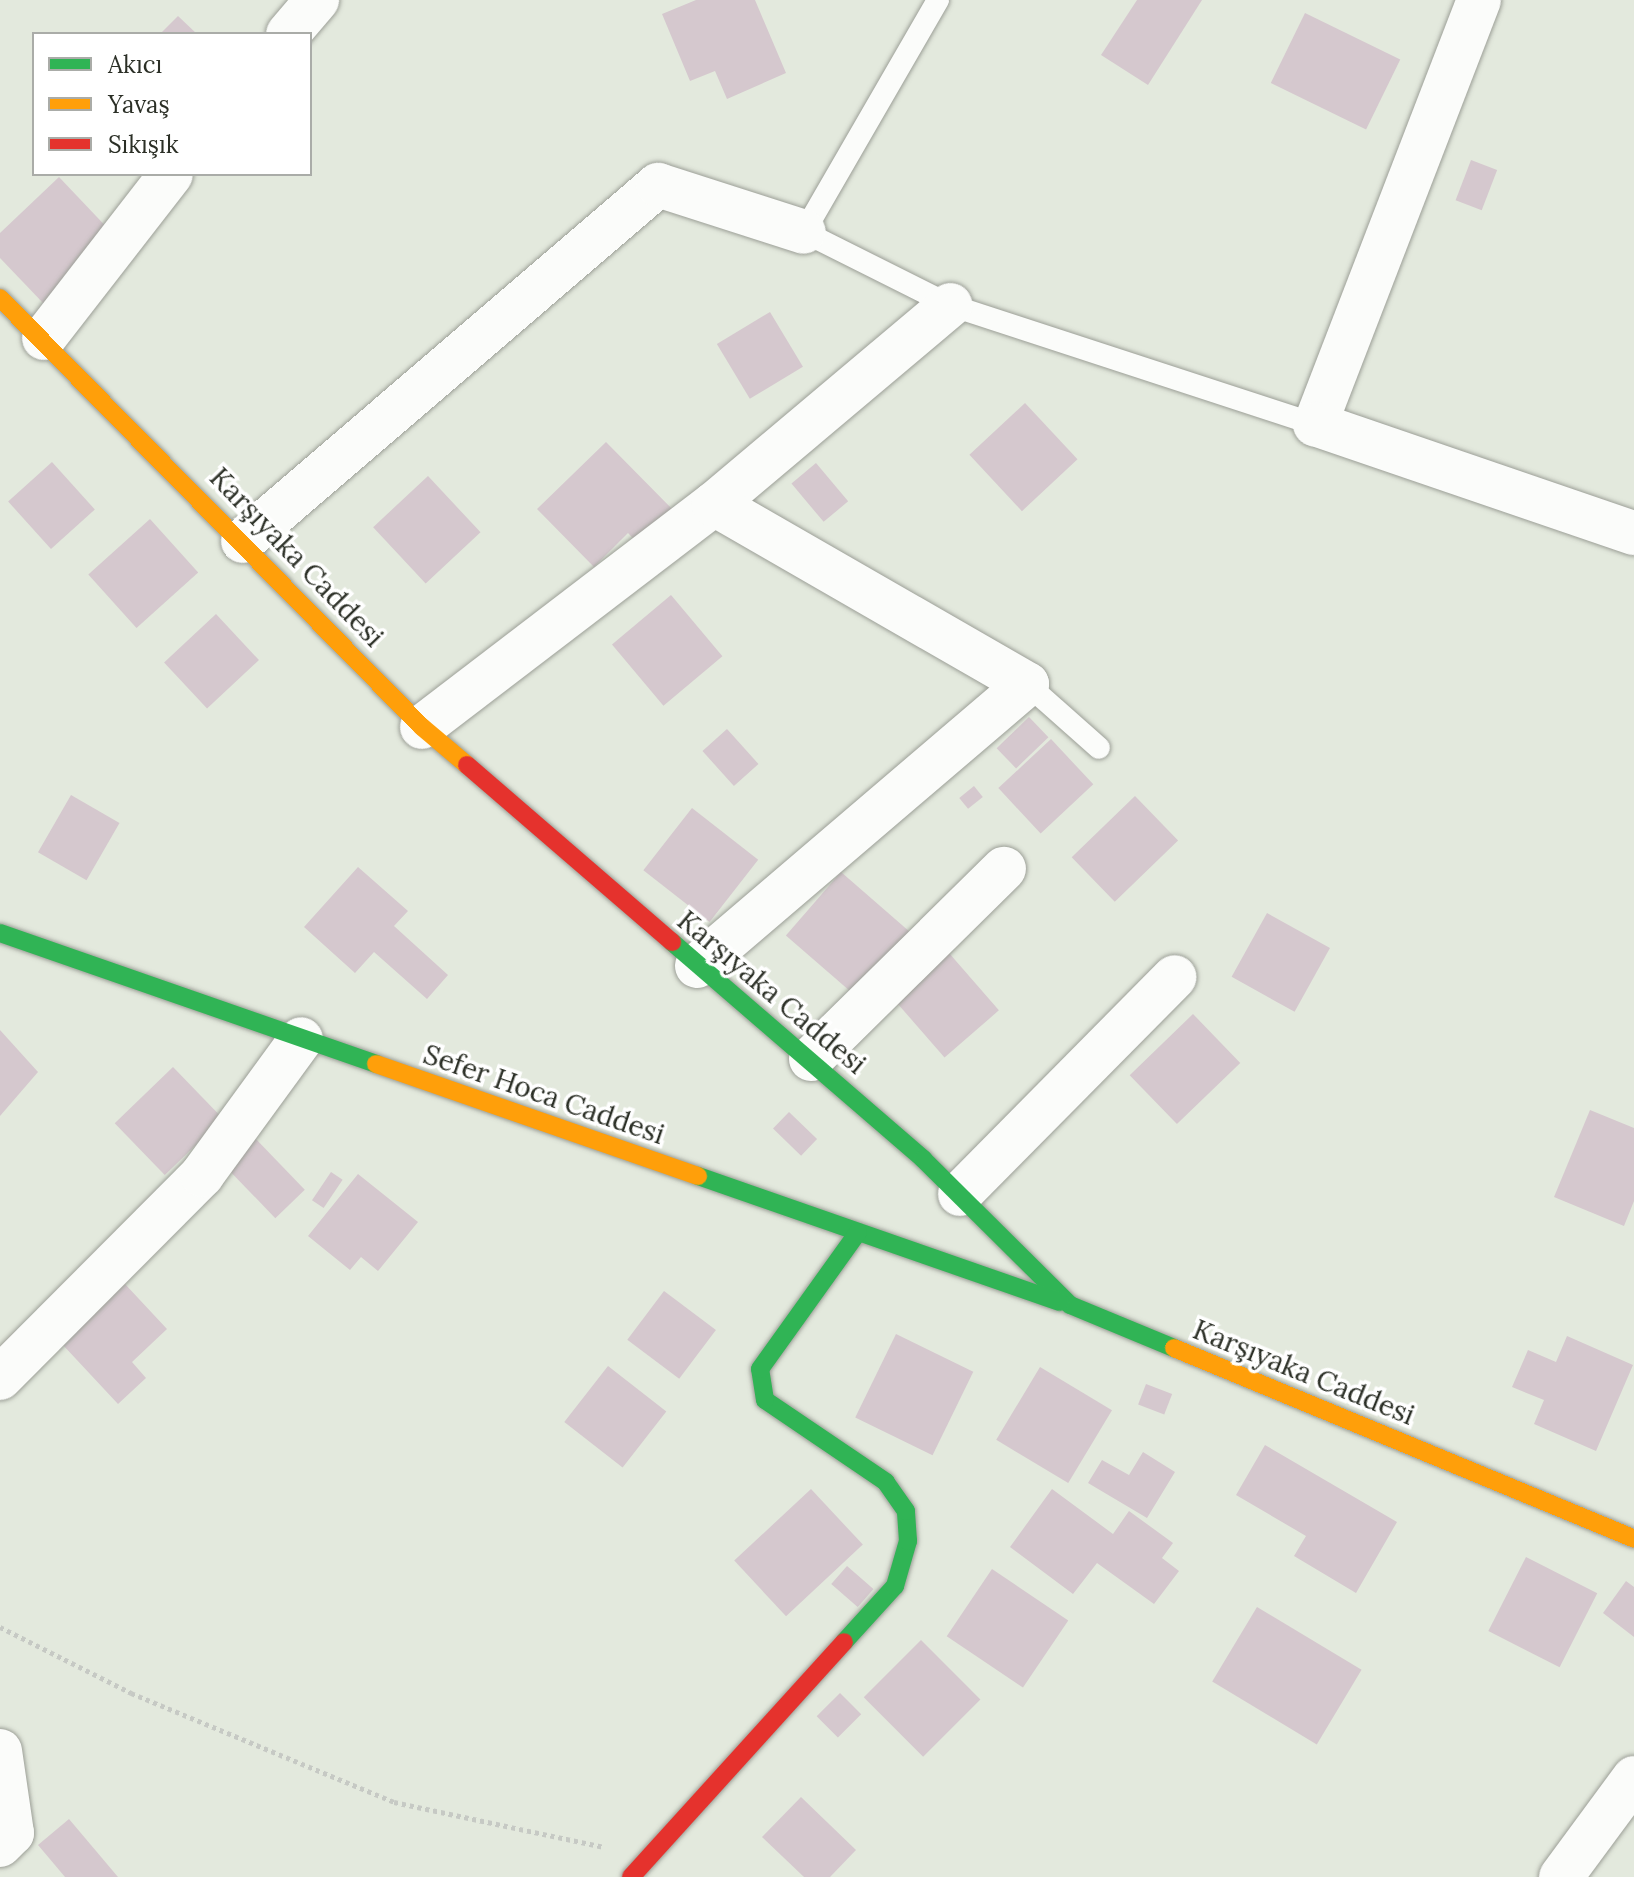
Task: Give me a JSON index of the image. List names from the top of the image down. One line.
{"streets":{"street":["Karşıyaka Caddesi","Sefer Hoca Caddesi"]},"crossings":[["Karşıyaka Caddesi","Sefer Hoca Caddesi"]],"legend":["Akıcı","Yavaş","Sıkışık"]}
